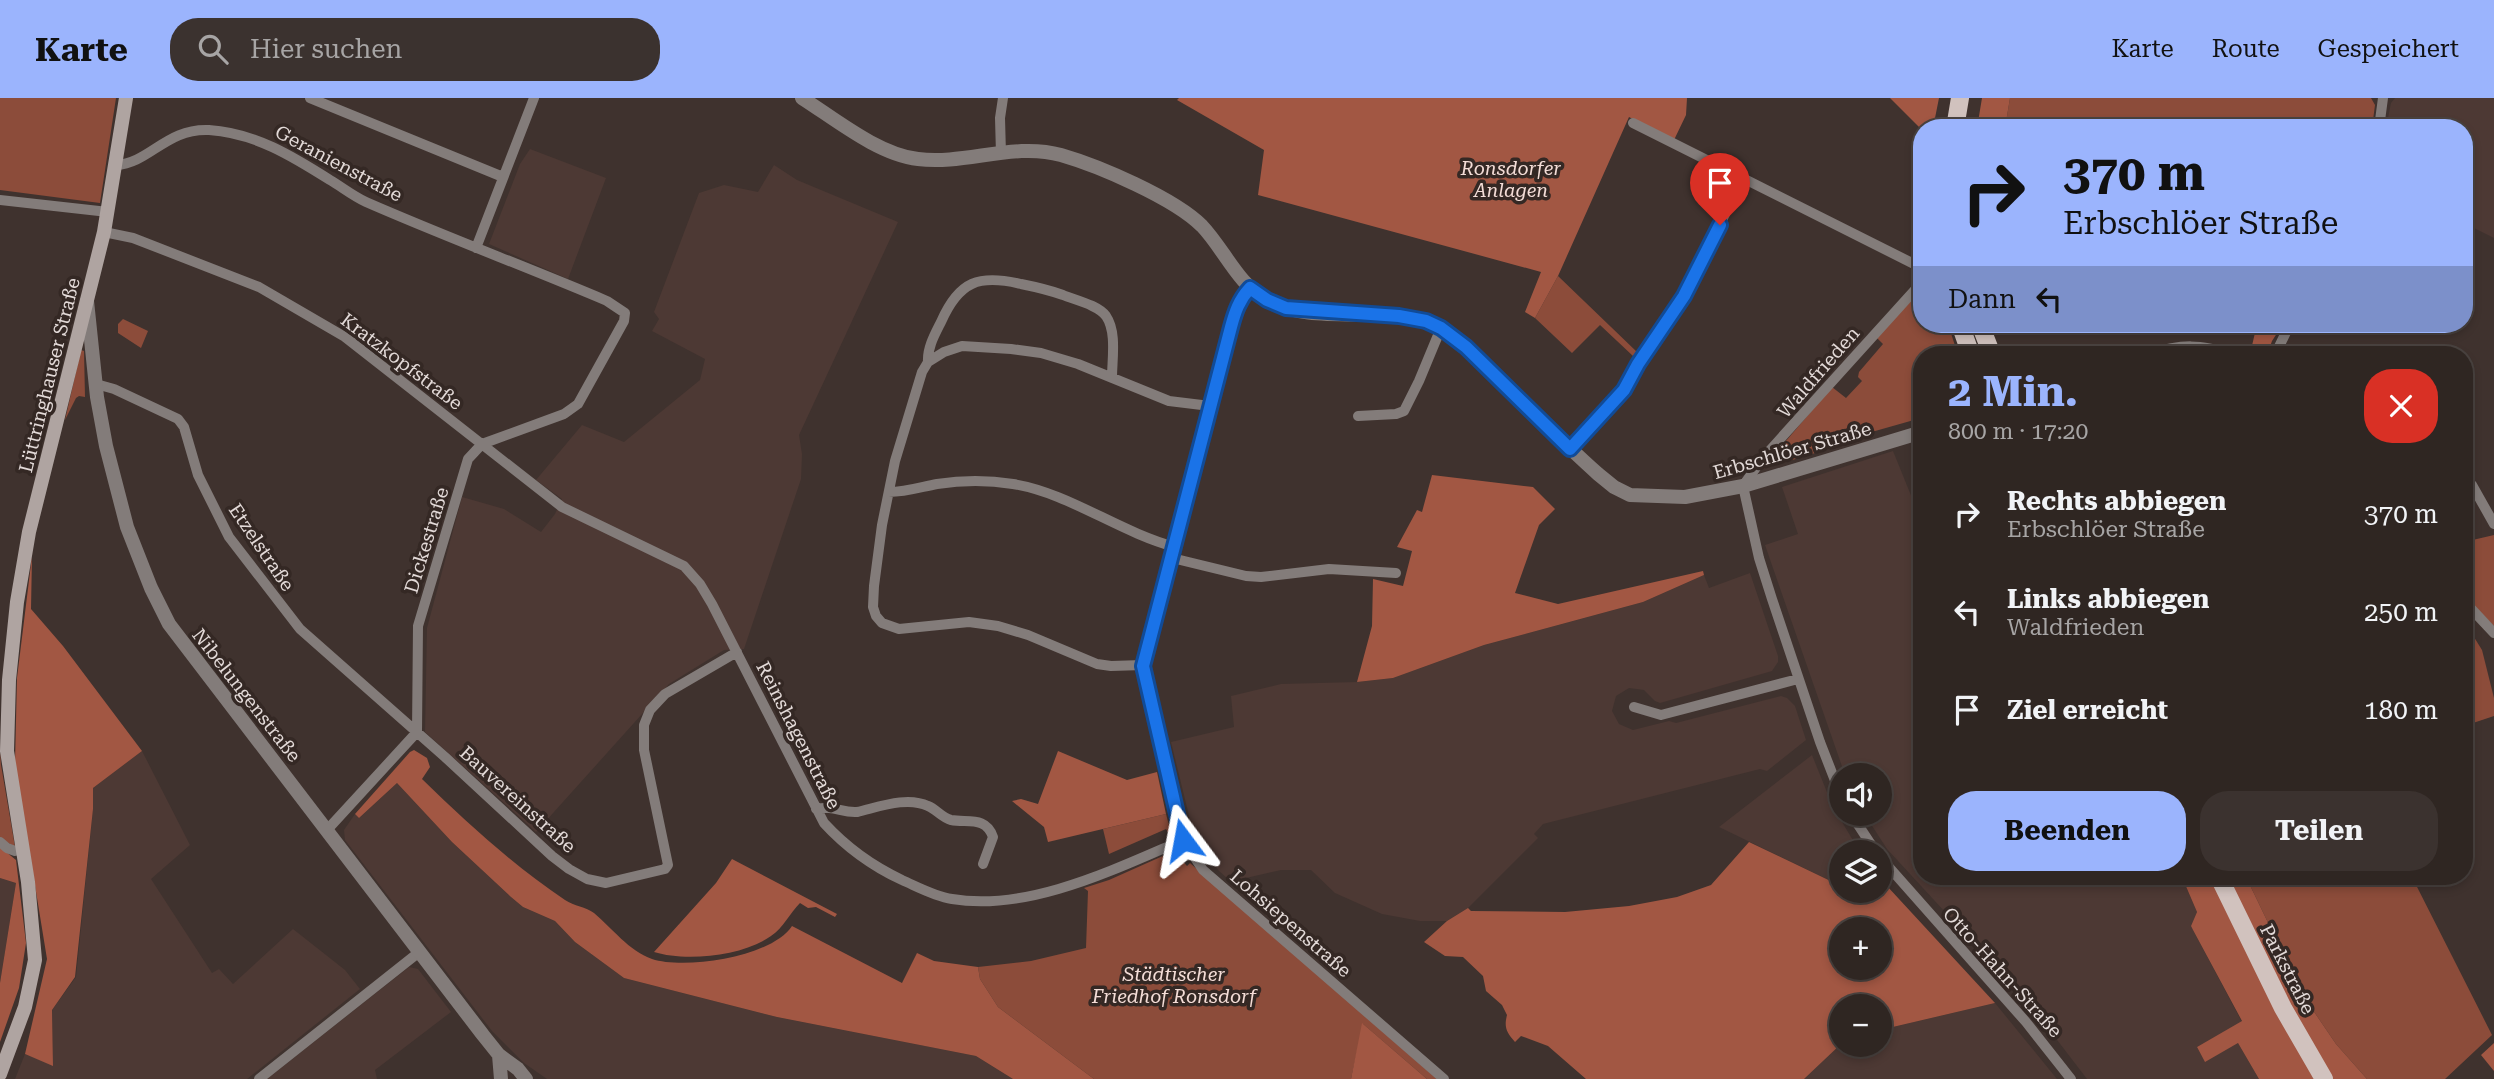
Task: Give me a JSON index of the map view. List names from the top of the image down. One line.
{"streets":{"main road":["Lüttringhauser Straße","Parkstraße"],"street":["Geranienstraße","Kratzkopfstraße","Waldfrieden","Erbschlöer Straße","Dickestraße","Etzelstraße","Nibelungenstraße","Reinshagenstraße","Bauvereinstraße","Lohsiepenstraße","Otto-Hahn-Straße"]},"crossings":[["Geranienstraße","Kratzkopfstraße"],["Geranienstraße","Lüttringhauser Straße"],["Geranienstraße","Dickestraße"],["Geranienstraße","Reinshagenstraße"],["Kratzkopfstraße","Lüttringhauser Straße"],["Kratzkopfstraße","Dickestraße"],["Kratzkopfstraße","Reinshagenstraße"],["Waldfrieden","Erbschlöer Straße"],["Lüttringhauser Straße","Nibelungenstraße"],["Erbschlöer Straße","Lohsiepenstraße"],["Dickestraße","Etzelstraße"],["Dickestraße","Reinshagenstraße"],["Dickestraße","Bauvereinstraße"],["Etzelstraße","Nibelungenstraße"],["Etzelstraße","Bauvereinstraße"],["Reinshagenstraße","Bauvereinstraße"],["Reinshagenstraße","Lohsiepenstraße"]],"parks":["Ronsdorfer Anlagen","Städtischer Friedhof Ronsdorf"],"page":{"header":"Karte","search":"Hier suchen","nav":["Karte","Route","Gespeichert"],"turn":["370 m","Erbschlöer Straße"],"then":"Dann","heading":["2 Min.","800 m · 17:20"],"list":[{"name":"Rechts abbiegen","note":"Erbschlöer Straße","value":"370 m"},{"name":"Links abbiegen","note":"Waldfrieden","value":"250 m"},{"name":"Ziel erreicht","value":"180 m"}],"map_buttons":["+","−"],"buttons":["Beenden","Teilen"]}}
